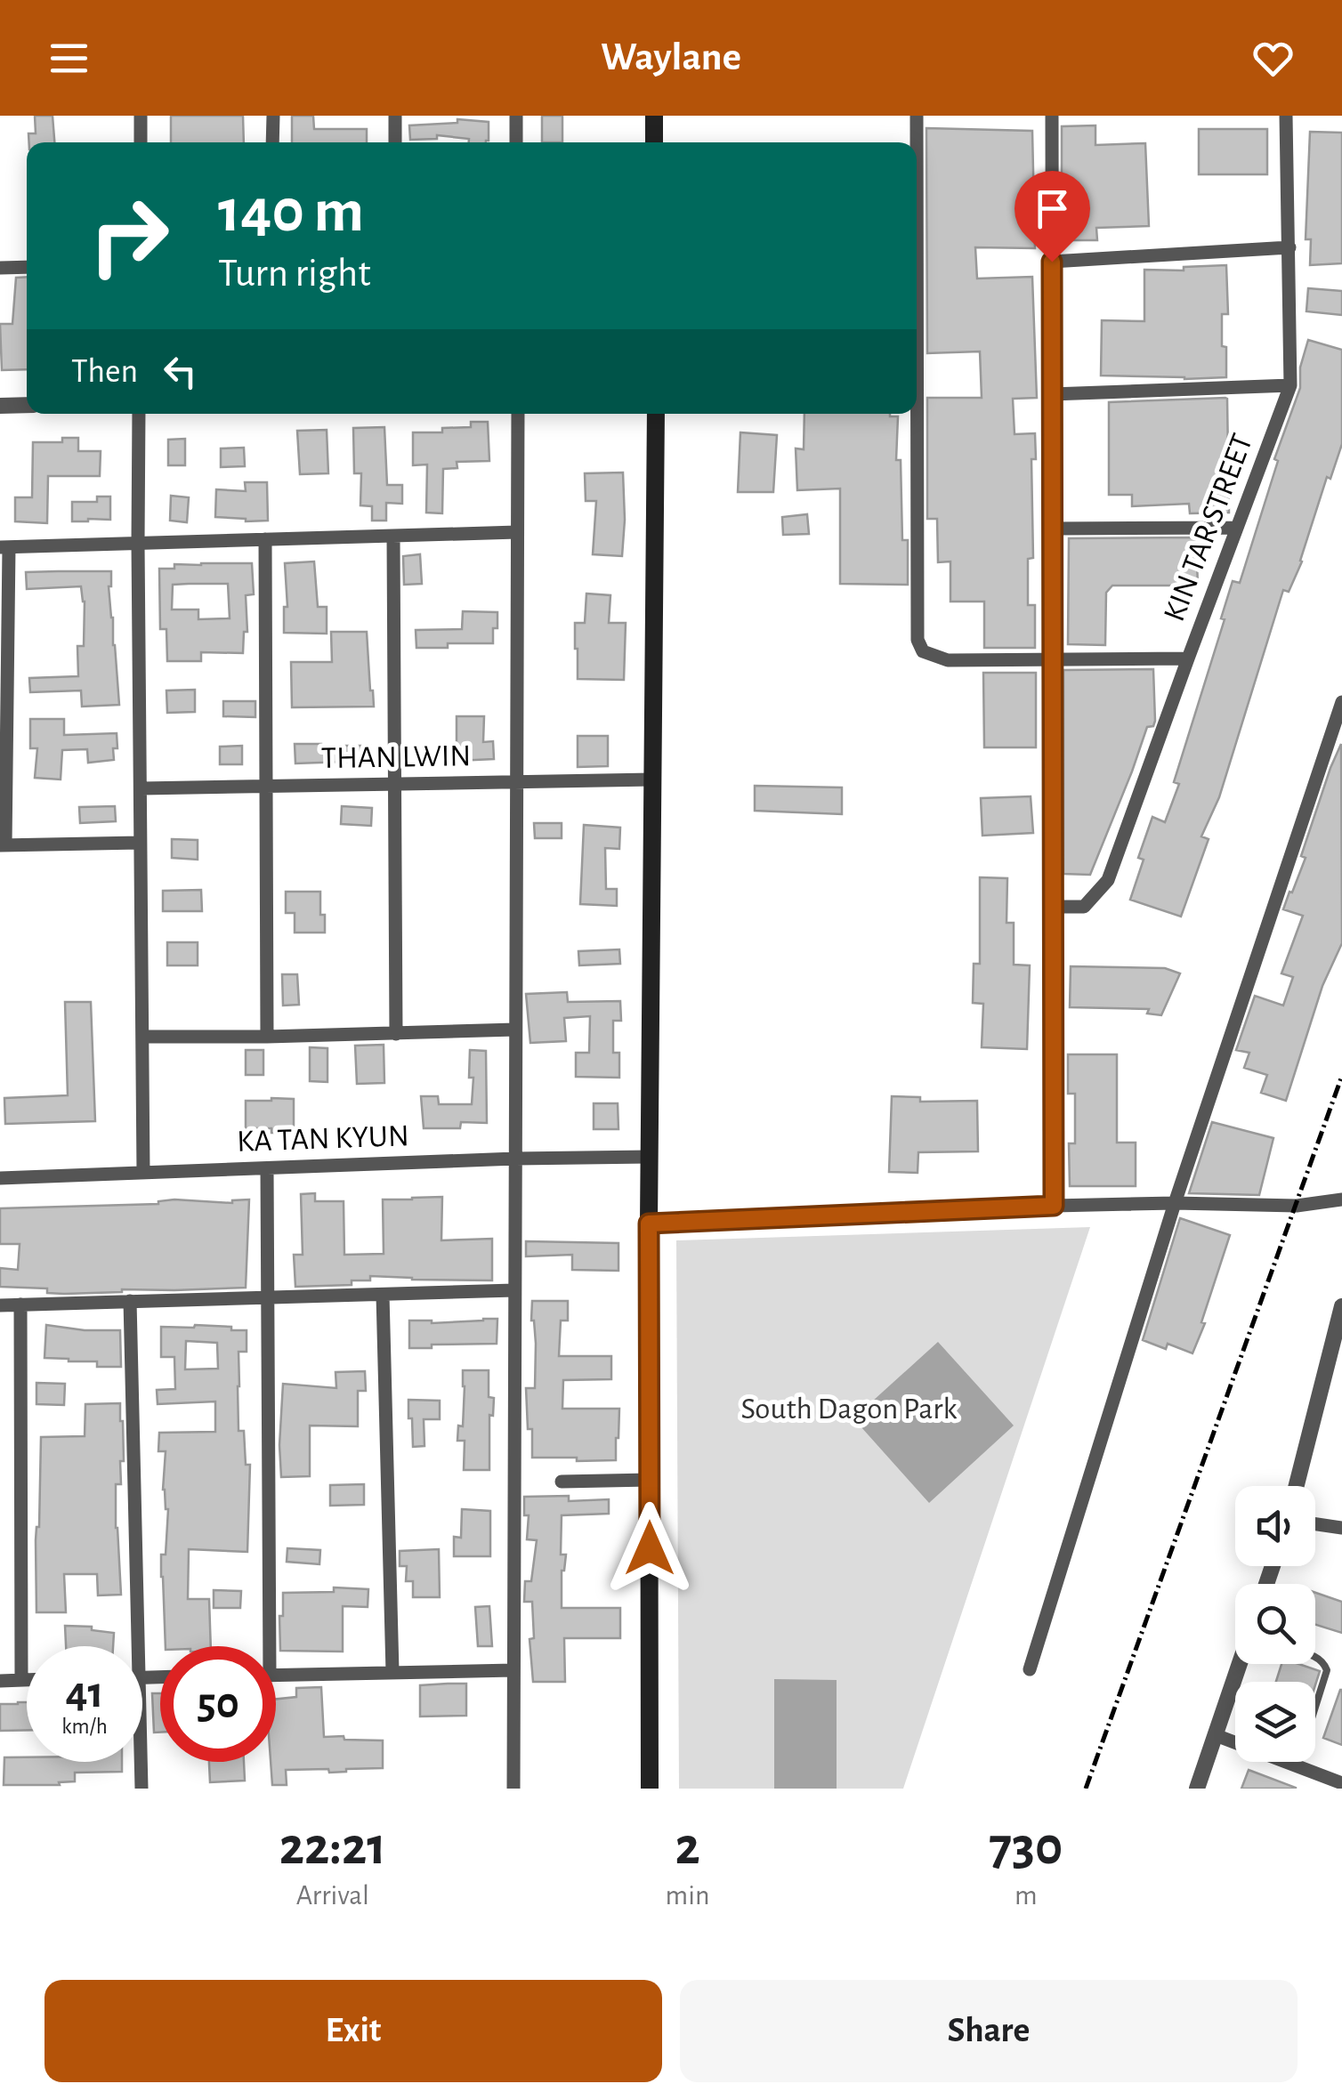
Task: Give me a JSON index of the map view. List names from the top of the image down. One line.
{"streets":{"street":["KIN TAR STREET","THAN LWIN","KA TAN KYUN"]},"parks":["South Dagon Park"],"page":{"header":"Waylane","turn":["140 m","Turn right"],"then":"Then","speed":"41 km/h","limit":"50","eta":["22:21","Arrival","2","min","730","m"],"buttons":["Exit","Share"]}}
